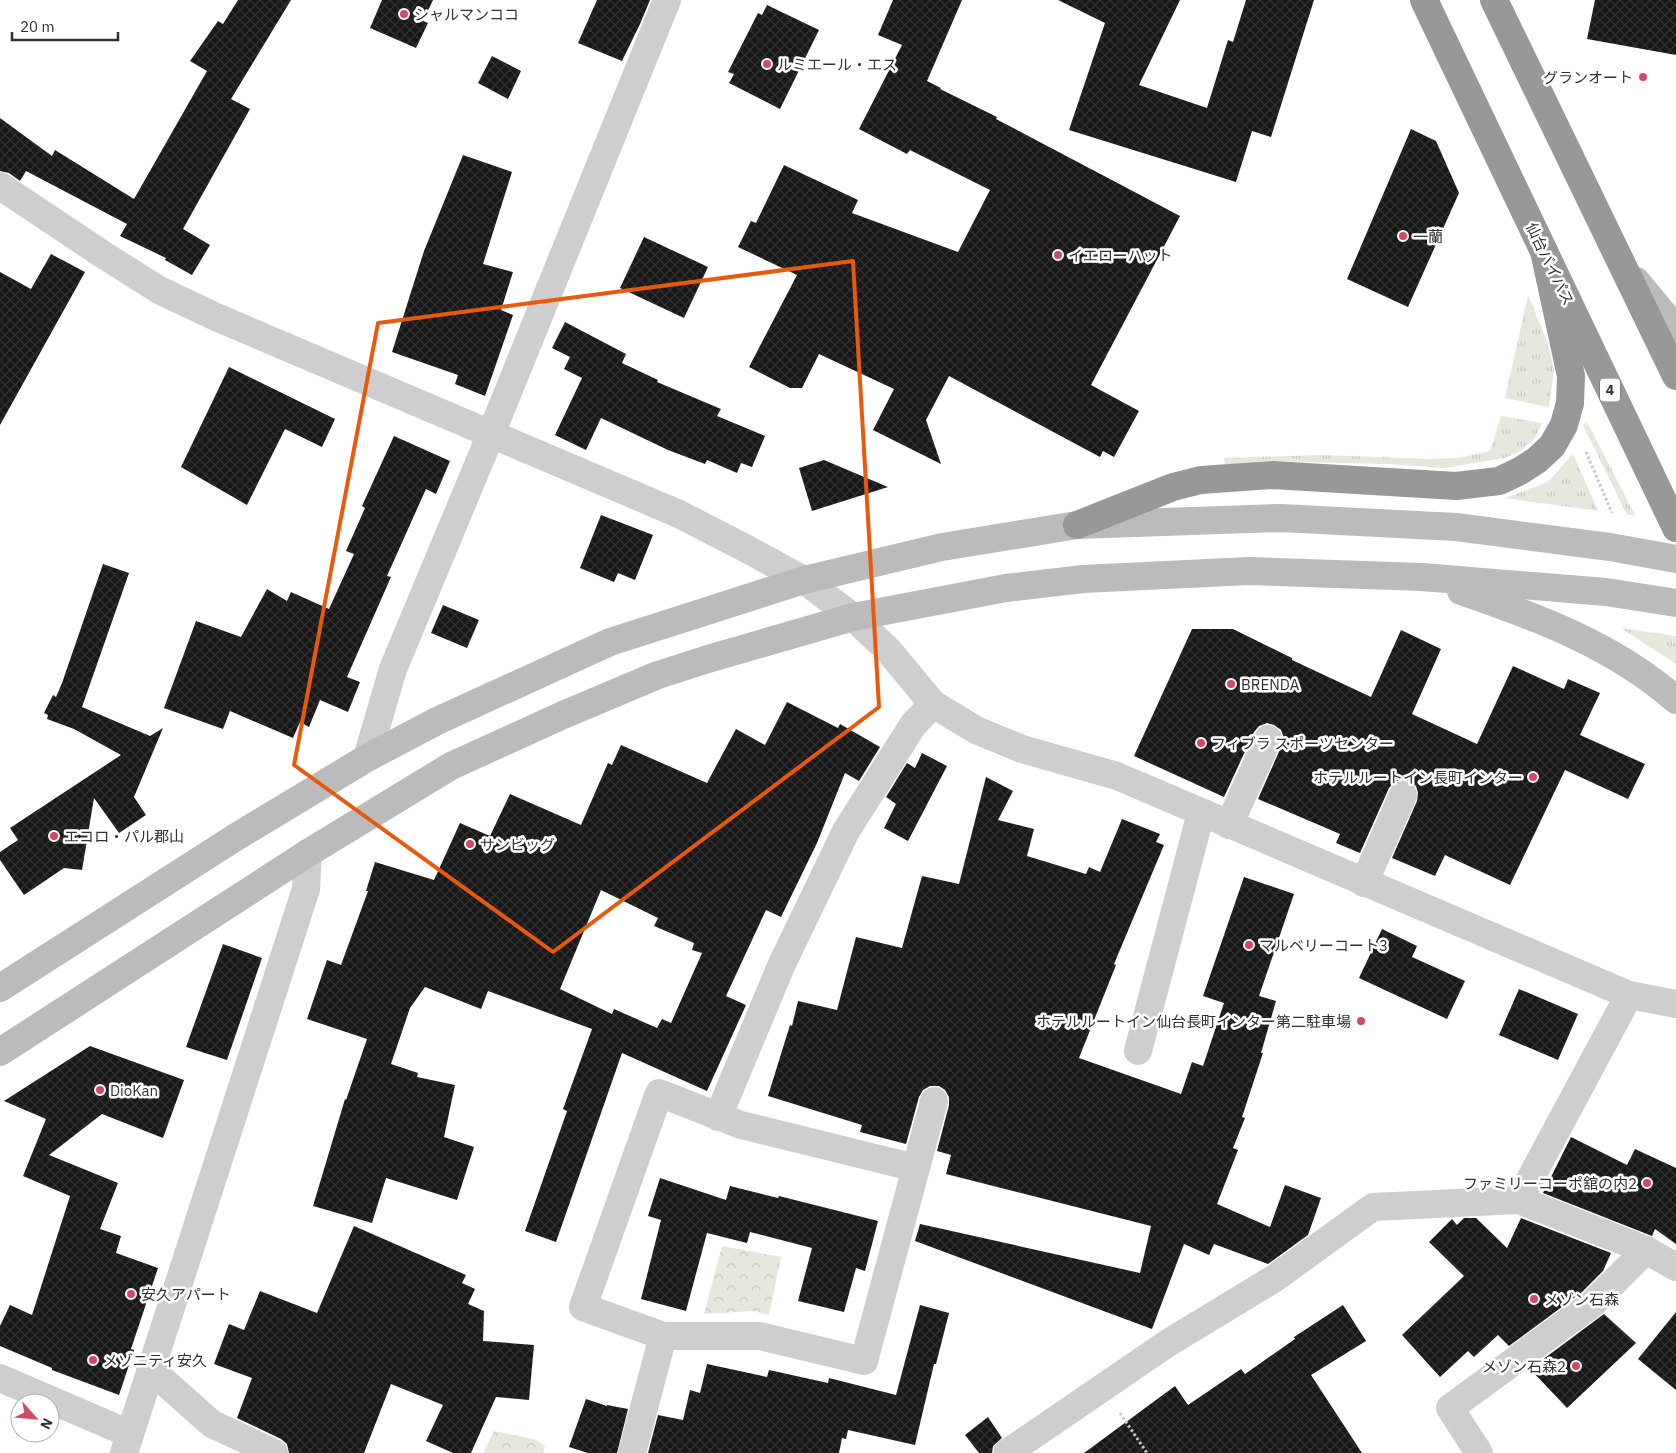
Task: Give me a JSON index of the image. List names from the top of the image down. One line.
{"streets":{"highway":["仙台バイパス","4"]},"places":["シャルマンココ","ルミエール・エス","グランオート","一蘭","イエローハット","BRENDA","フィブラ スポーツセンター","ホテルルートイン長町インター","エコロ・パル郡山","サンビッグ","マルベリーコート3","ホテルルートイン仙台長町インター第二駐車場","DioKan","ファミリーコーポ舘の内2","安久アパート","メゾン石森","メゾニティ安久","メゾン石森2"],"scale_bar":"20 m","north":"bottom right"}
